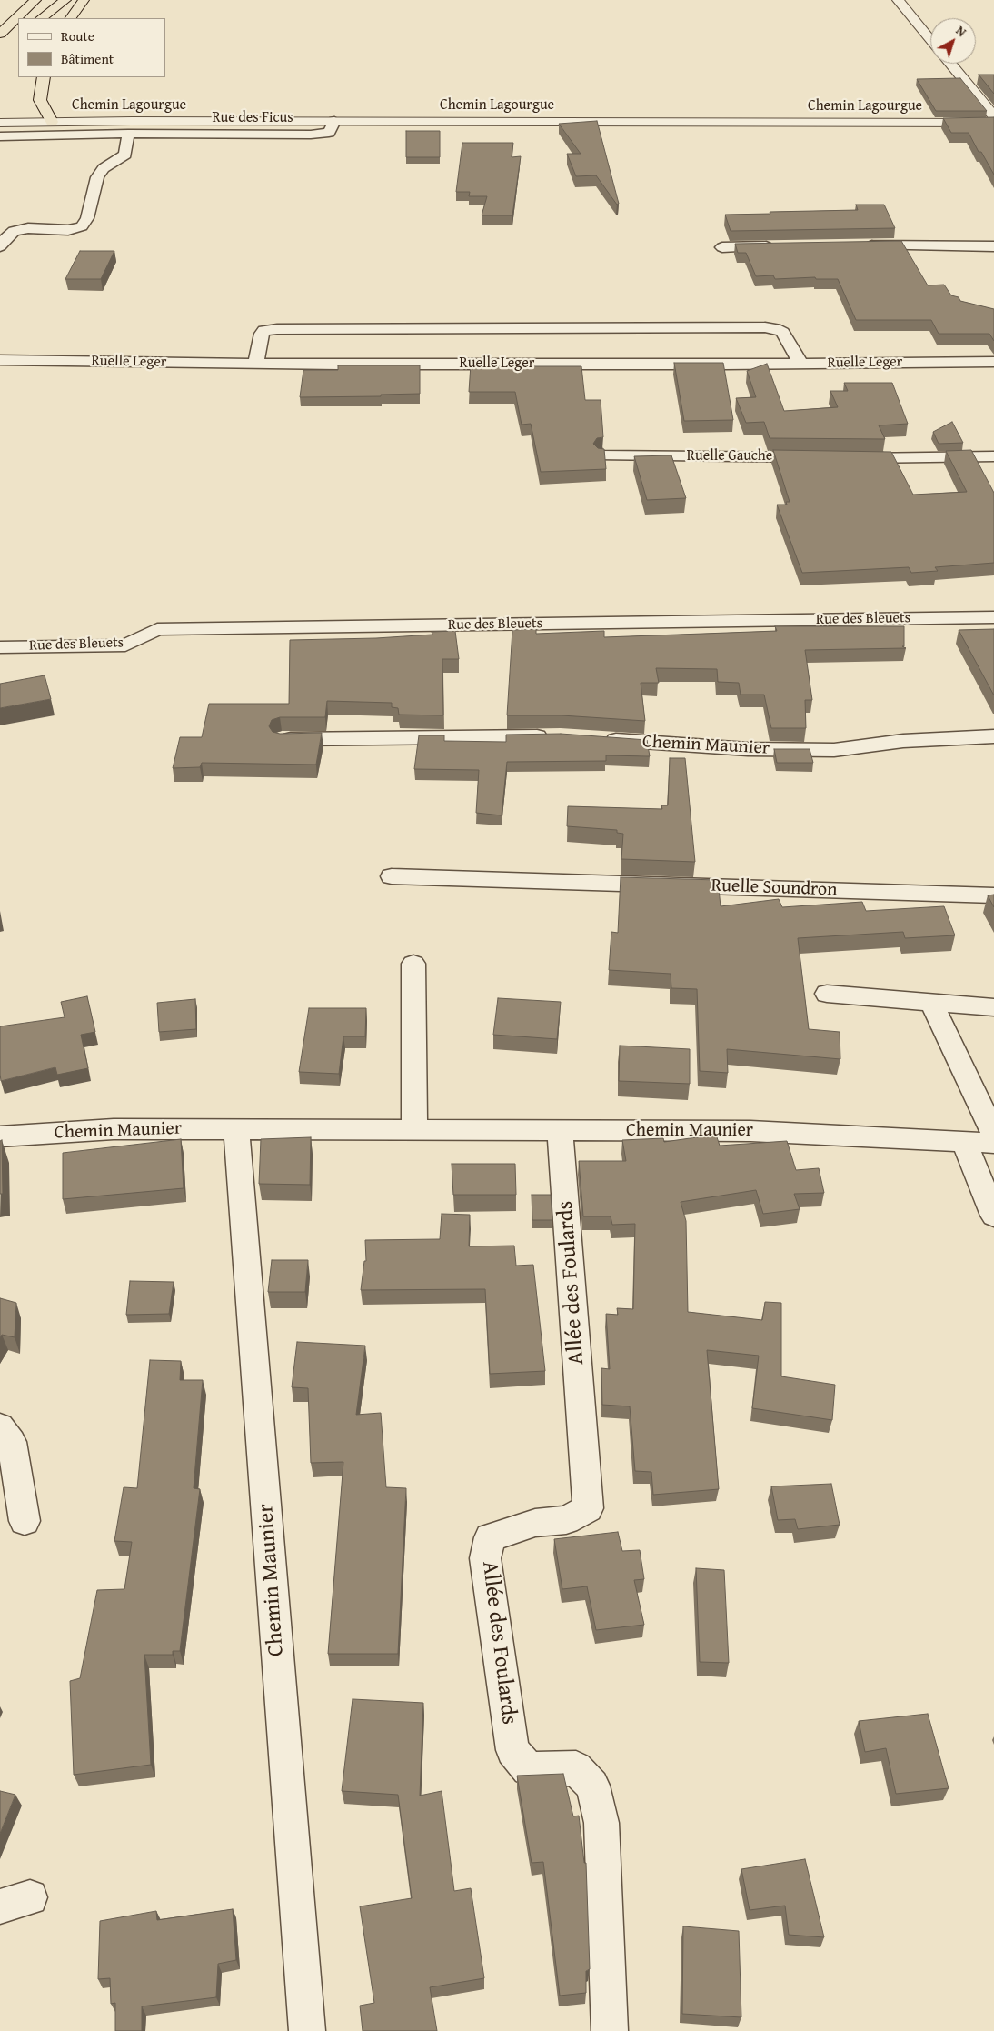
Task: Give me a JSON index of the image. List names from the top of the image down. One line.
{"streets":{"street":["Chemin Lagourgue","Rue des Ficus","Ruelle Leger","Ruelle Gauche","Rue des Bleuets","Chemin Maunier","Ruelle Soundron","Allée des Foulards"]},"crossings":[["Chemin Lagourgue","Rue des Ficus"],["Chemin Maunier","Allée des Foulards"]],"legend":["Route","Bâtiment"],"north":"top right"}
